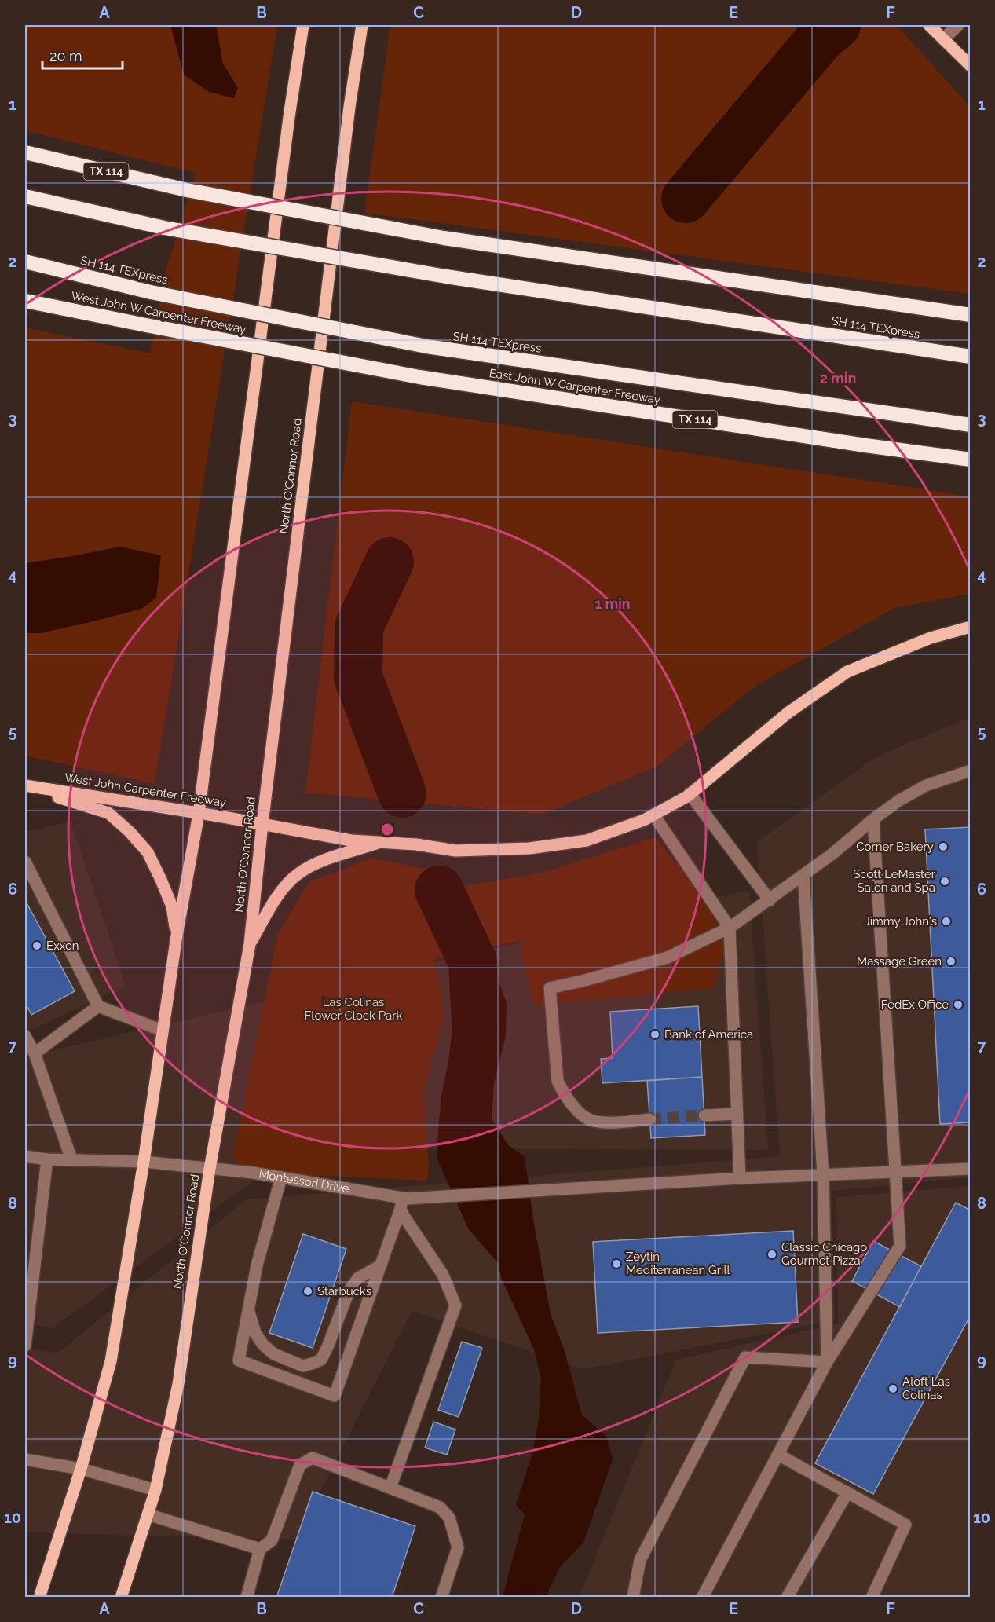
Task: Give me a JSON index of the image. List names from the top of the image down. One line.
{"streets":{"highway":["TX 114","SH 114 TEXpress","West John W Carpenter Freeway","East John W Carpenter Freeway"],"main road":["North O'Connor Road","West John Carpenter Freeway"],"lane":["Montessori Drive"]},"crossings":[["West John W Carpenter Freeway","East John W Carpenter Freeway"],["North O'Connor Road","West John Carpenter Freeway"],["North O'Connor Road","Montessori Drive"]],"parks":["Las Colinas Flower Clock Park"],"places":["Corner Bakery","Scott LeMaster Salon and Spa","Jimmy John's","Exxon","Massage Green","FedEx Office","Bank of America","Classic Chicago Gourmet Pizza","Zeytin Mediterranean Grill","Starbucks","Aloft Las Colinas"],"scale_bar":"20 m","grid":{"columns":["A","B","C","D","E","F"],"rows":["1","2","3","4","5","6","7","8","9","10"]},"rings":["2 min","1 min"]}
